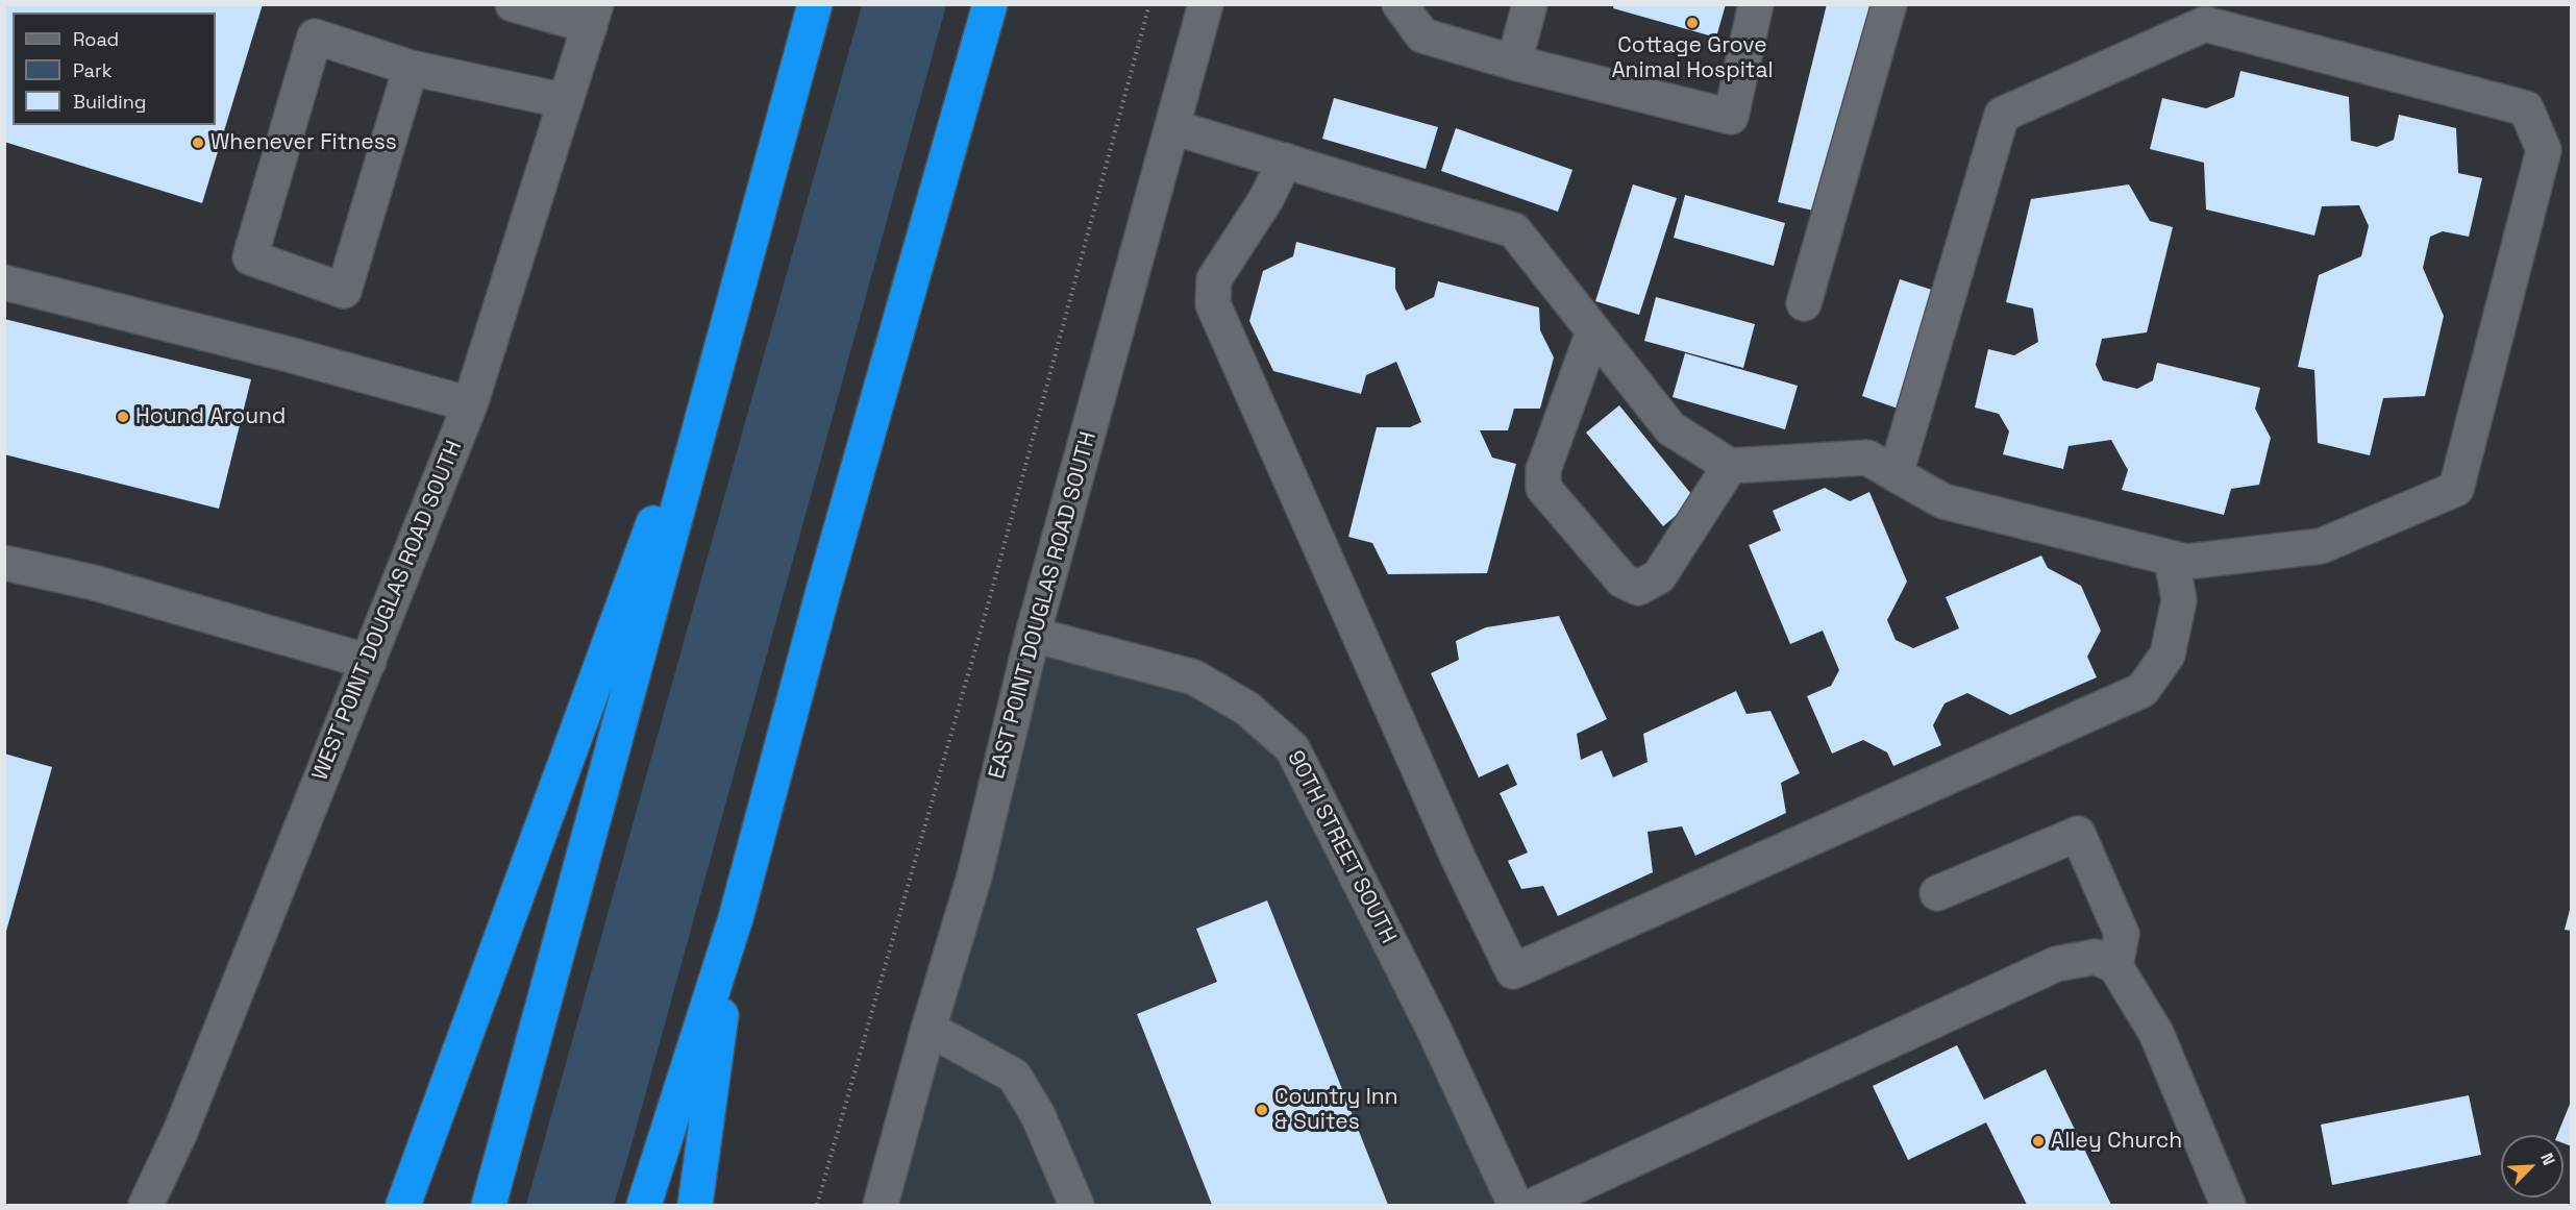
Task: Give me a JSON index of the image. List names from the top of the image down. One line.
{"streets":{"street":["EAST POINT DOUGLAS ROAD SOUTH","WEST POINT DOUGLAS ROAD SOUTH","90TH STREET SOUTH"]},"crossings":[["EAST POINT DOUGLAS ROAD SOUTH","90TH STREET SOUTH"]],"places":["Cottage Grove Animal Hospital","Whenever Fitness","Hound Around","Country Inn & Suites","Alley Church"],"legend":["Road","Park","Building"],"north":"top right"}
